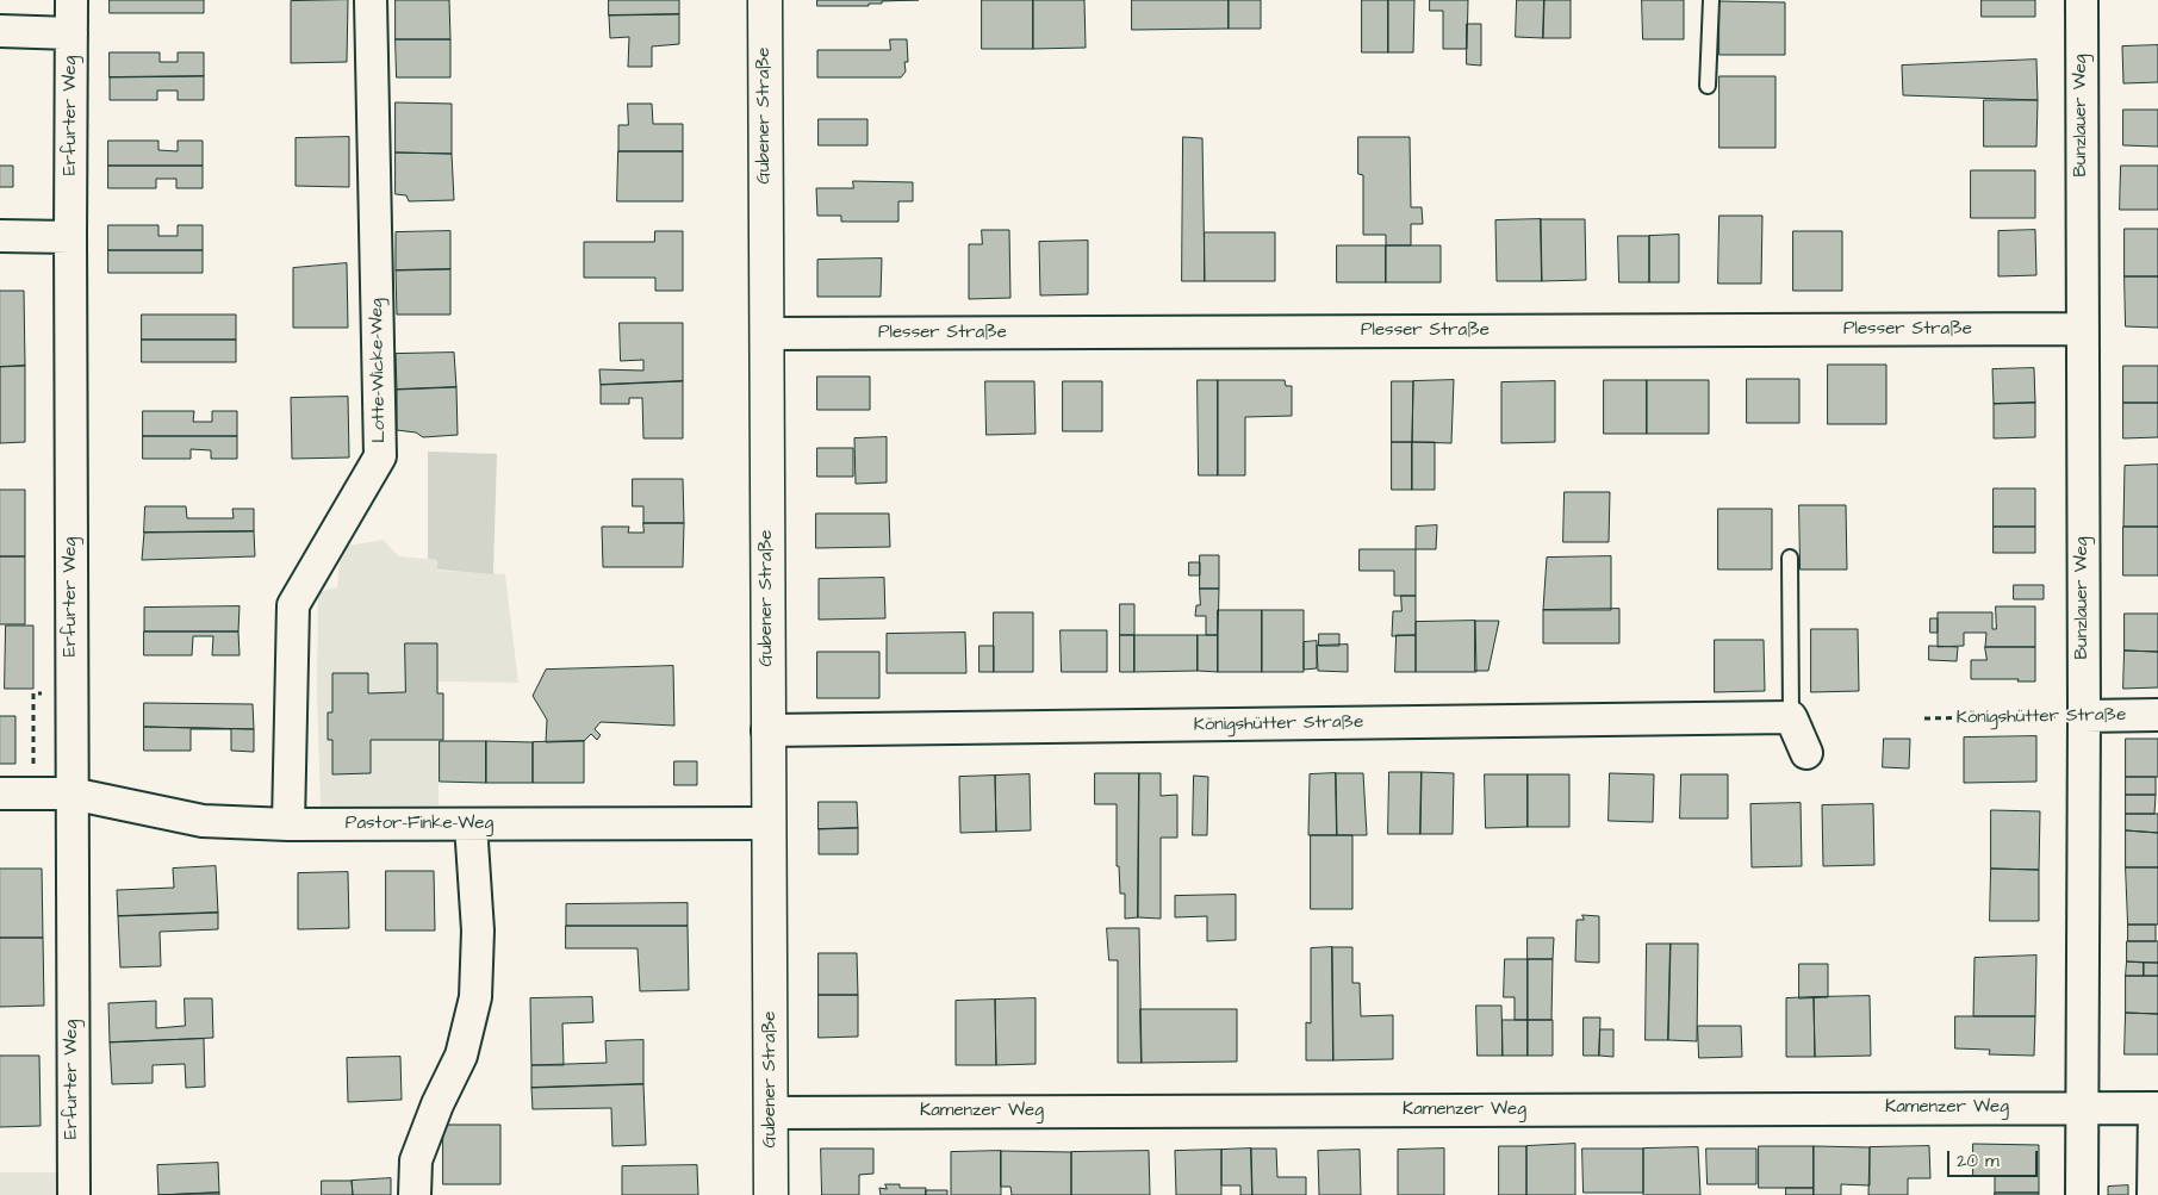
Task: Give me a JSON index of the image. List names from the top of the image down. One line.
{"streets":{"street":["Erfurter Weg","Gubener Straße","Bunzlauer Weg","Plesser Straße","Lotte-Wicke-Weg","Königshütter Straße","Pastor-Finke-Weg","Kamenzer Weg"]},"crossings":[["Erfurter Weg","Pastor-Finke-Weg"],["Gubener Straße","Plesser Straße"],["Gubener Straße","Königshütter Straße"],["Gubener Straße","Pastor-Finke-Weg"],["Gubener Straße","Kamenzer Weg"],["Bunzlauer Weg","Plesser Straße"],["Bunzlauer Weg","Königshütter Straße"],["Bunzlauer Weg","Kamenzer Weg"],["Lotte-Wicke-Weg","Pastor-Finke-Weg"]],"scale_bar":"20 m"}
